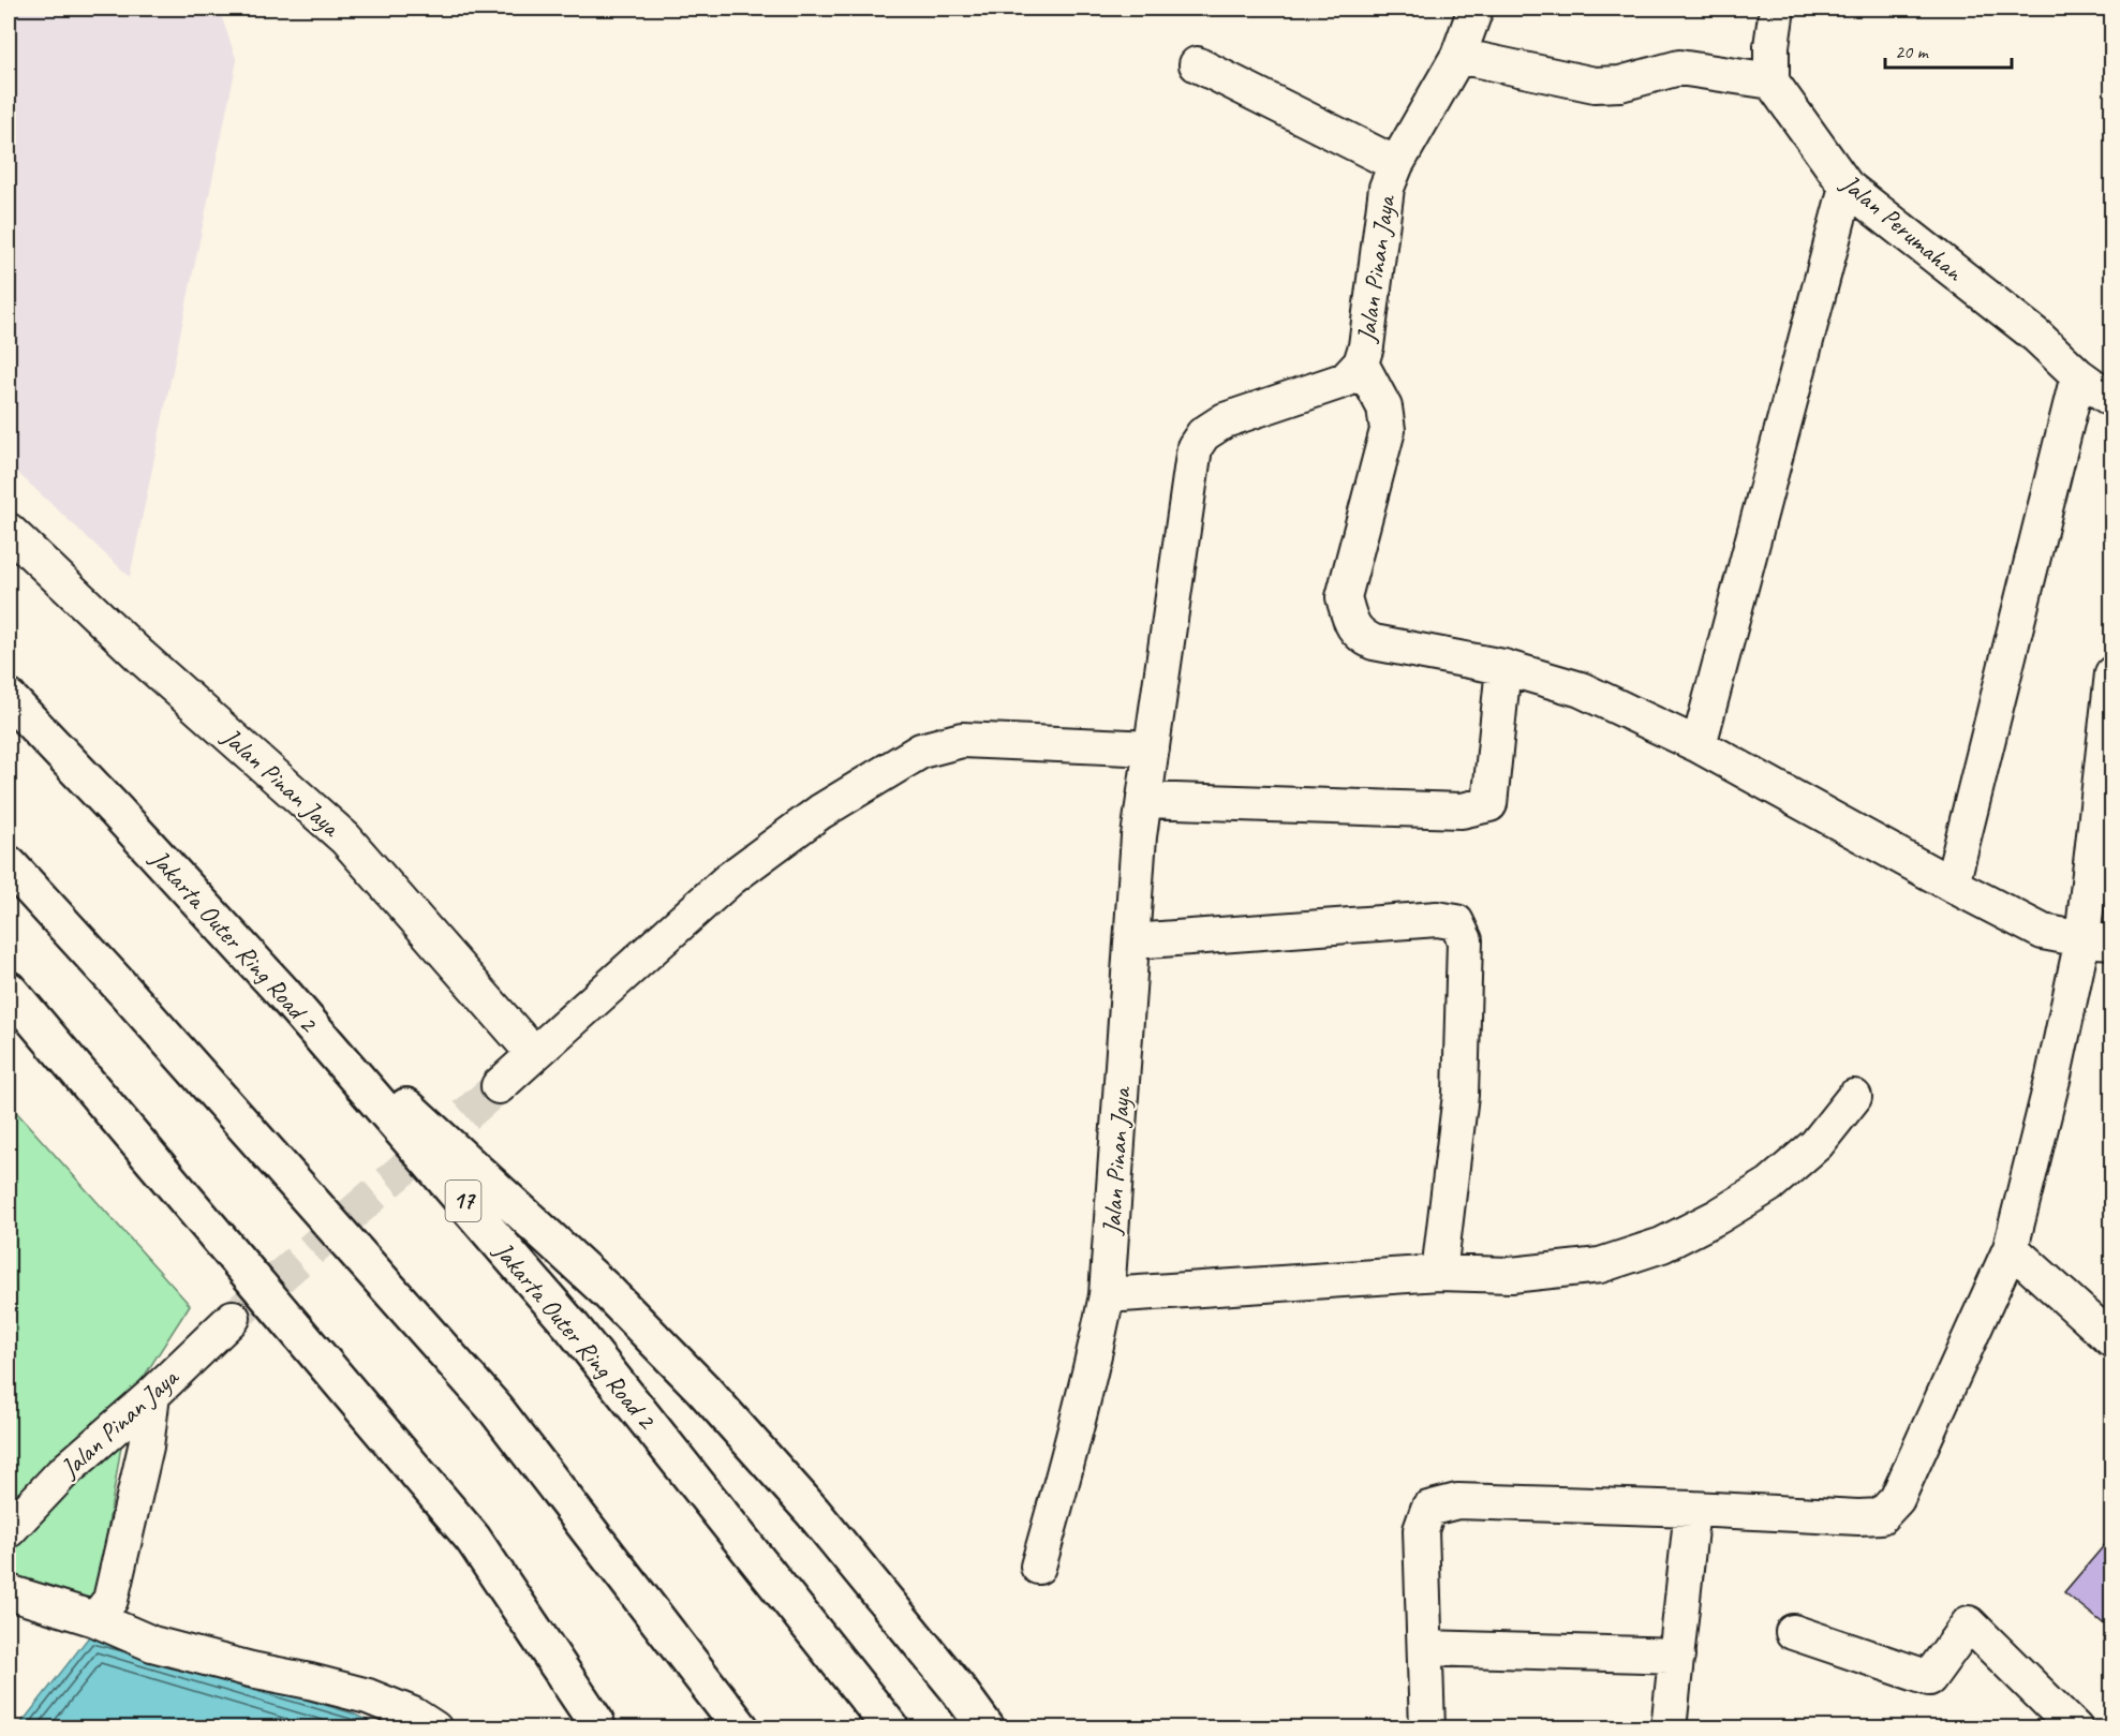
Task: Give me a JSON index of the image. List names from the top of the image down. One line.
{"streets":{"highway":["Jakarta Outer Ring Road 2","17"],"street":["Jalan Perumahan","Jalan Pinan Jaya"]},"scale_bar":"20 m"}
